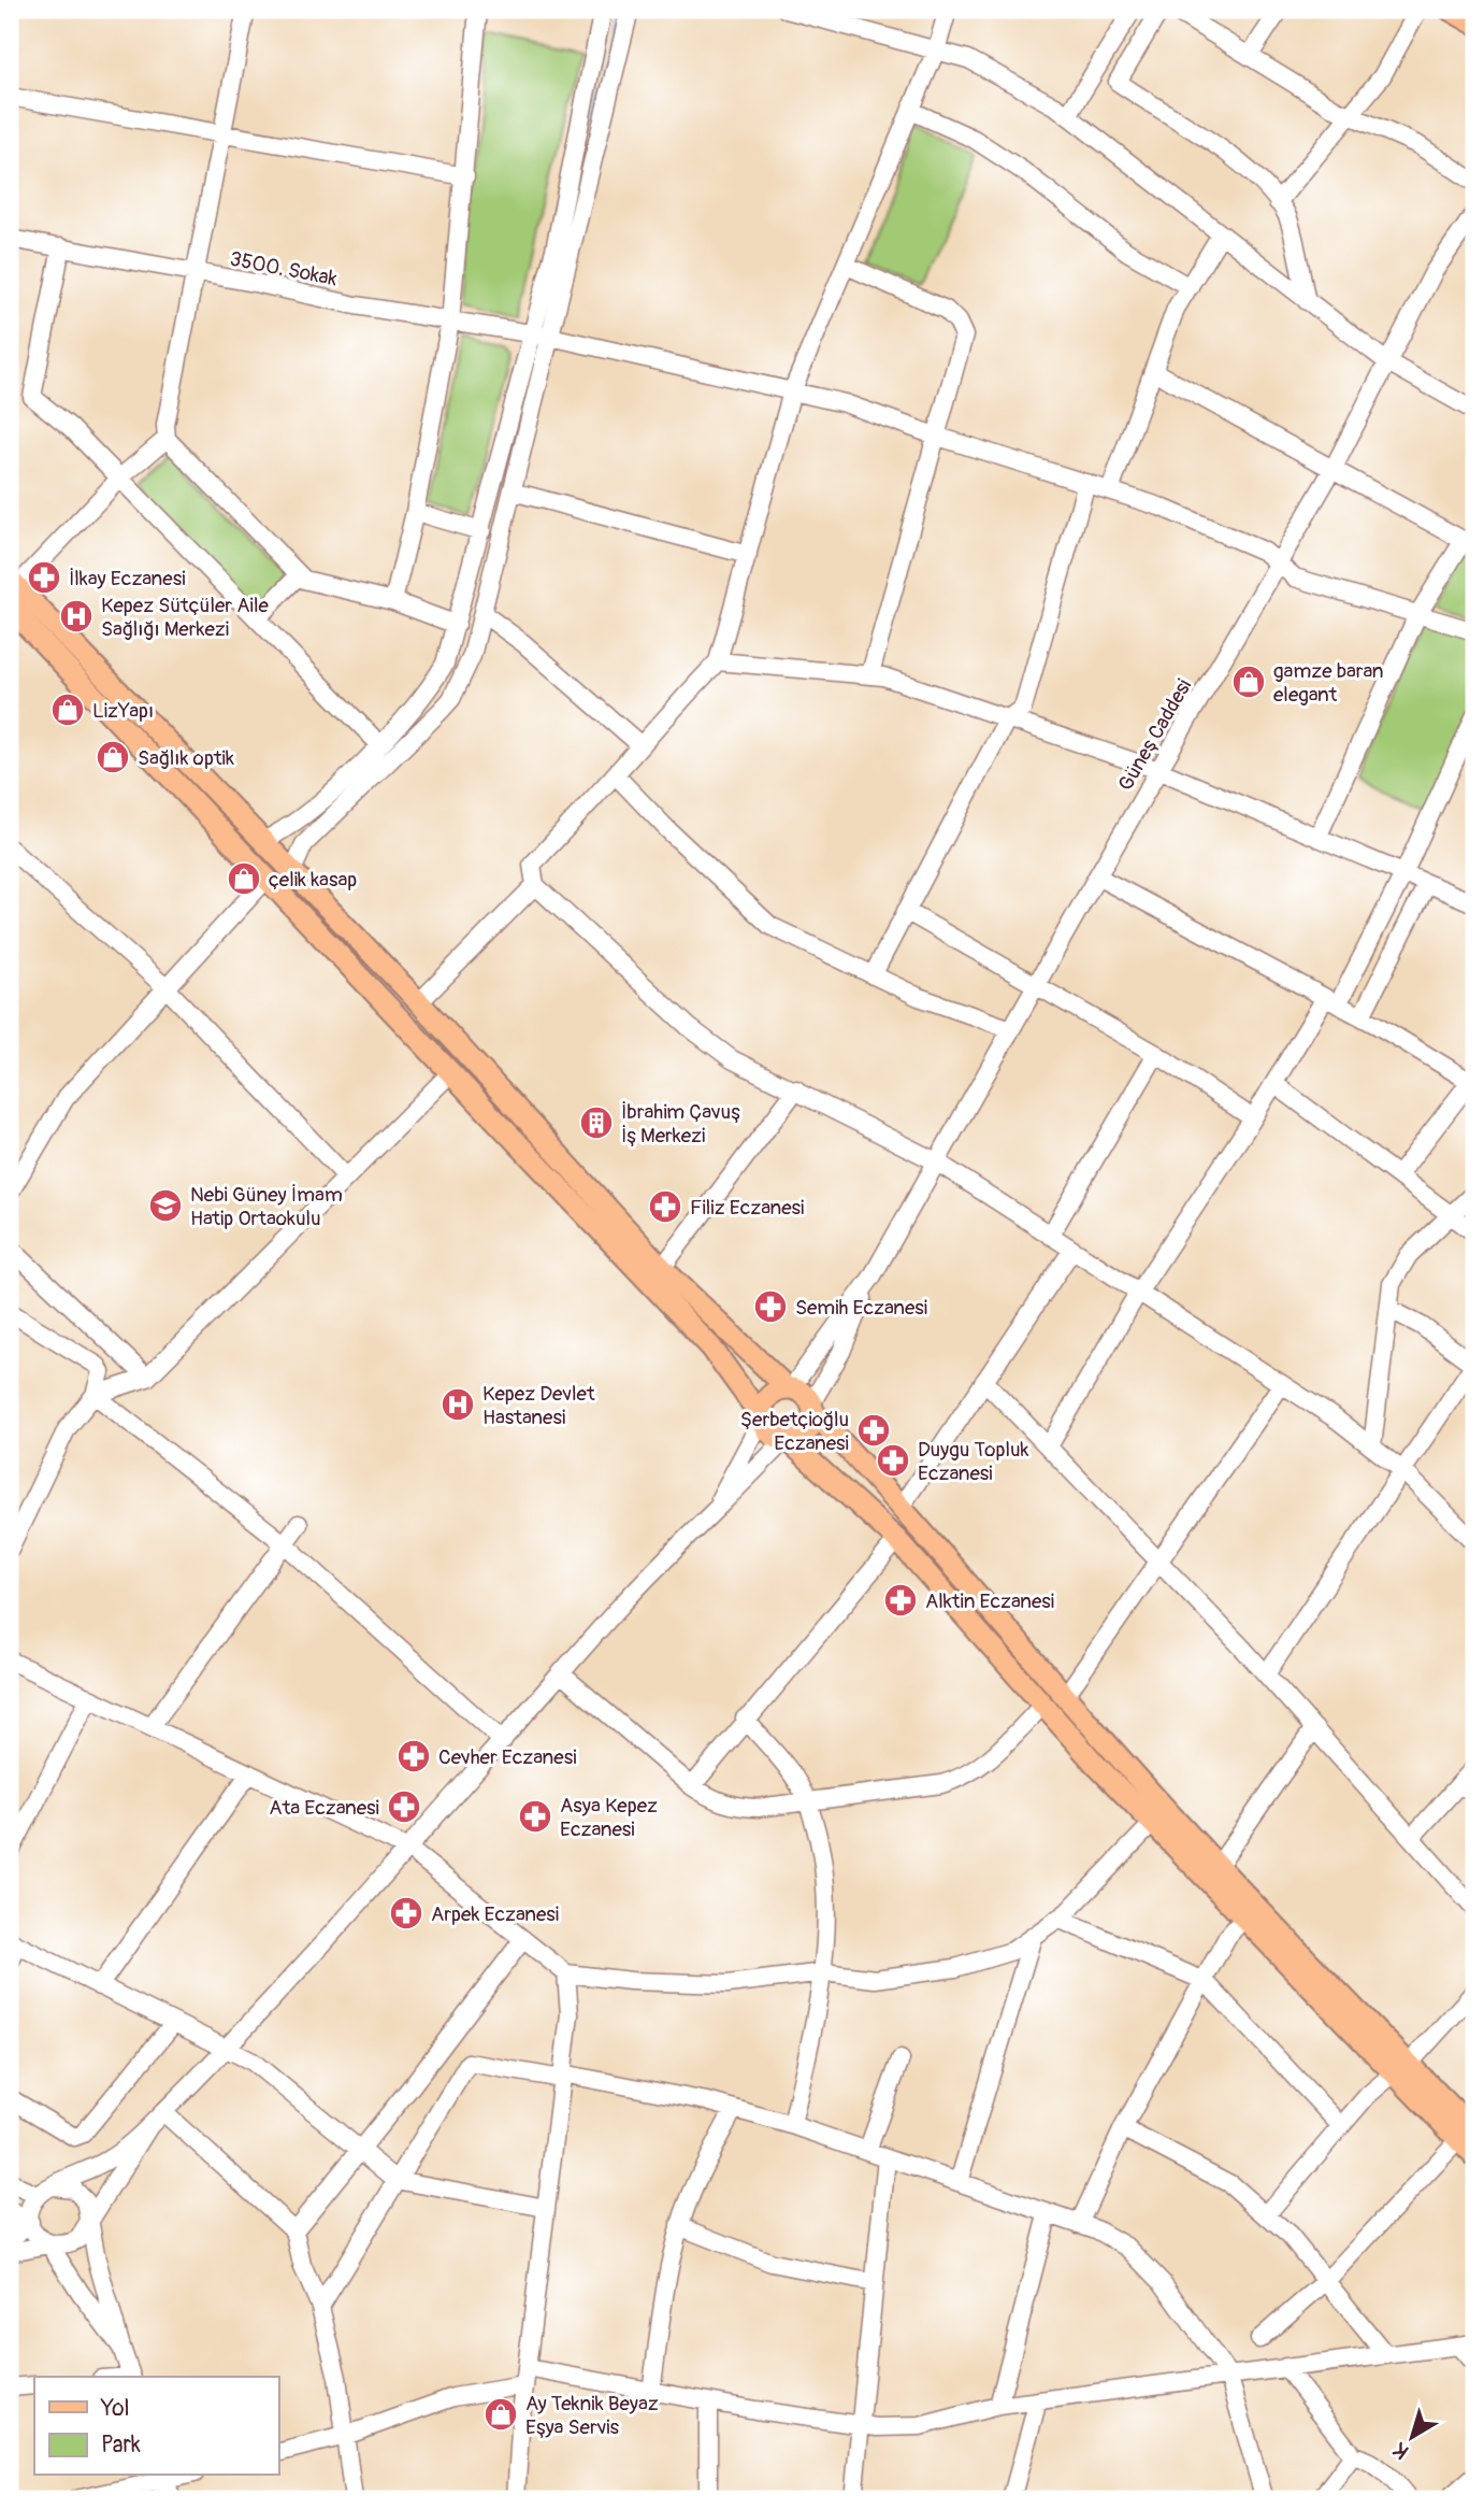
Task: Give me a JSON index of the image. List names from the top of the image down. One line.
{"streets":{"street":["3500. Sokak","Güneş Caddesi"]},"crossings":[["3500. Sokak","Güneş Caddesi"]],"places":{"pharmacy":["İlkay Eczanesi","Filiz Eczanesi","Semih Eczanesi","Şerbetçioğlu Eczanesi","Duygu Topluk Eczanesi","Alktin Eczanesi","Cevher Eczanesi","Ata Eczanesi","Asya Kepez Eczanesi","Arpek Eczanesi"],"hospital":["Kepez Sütçüler Aile Sağlığı Merkezi","Kepez Devlet Hastanesi"],"shop":["gamze baran elegant","LizYapı","Sağlık optik","çelik kasap","Ay Teknik Beyaz Eşya Servis"],"building":["İbrahim Çavuş İş Merkezi"],"school or university":["Nebi Güney İmam Hatip Ortaokulu"]},"legend":["Yol","Park"],"north":"bottom left"}
